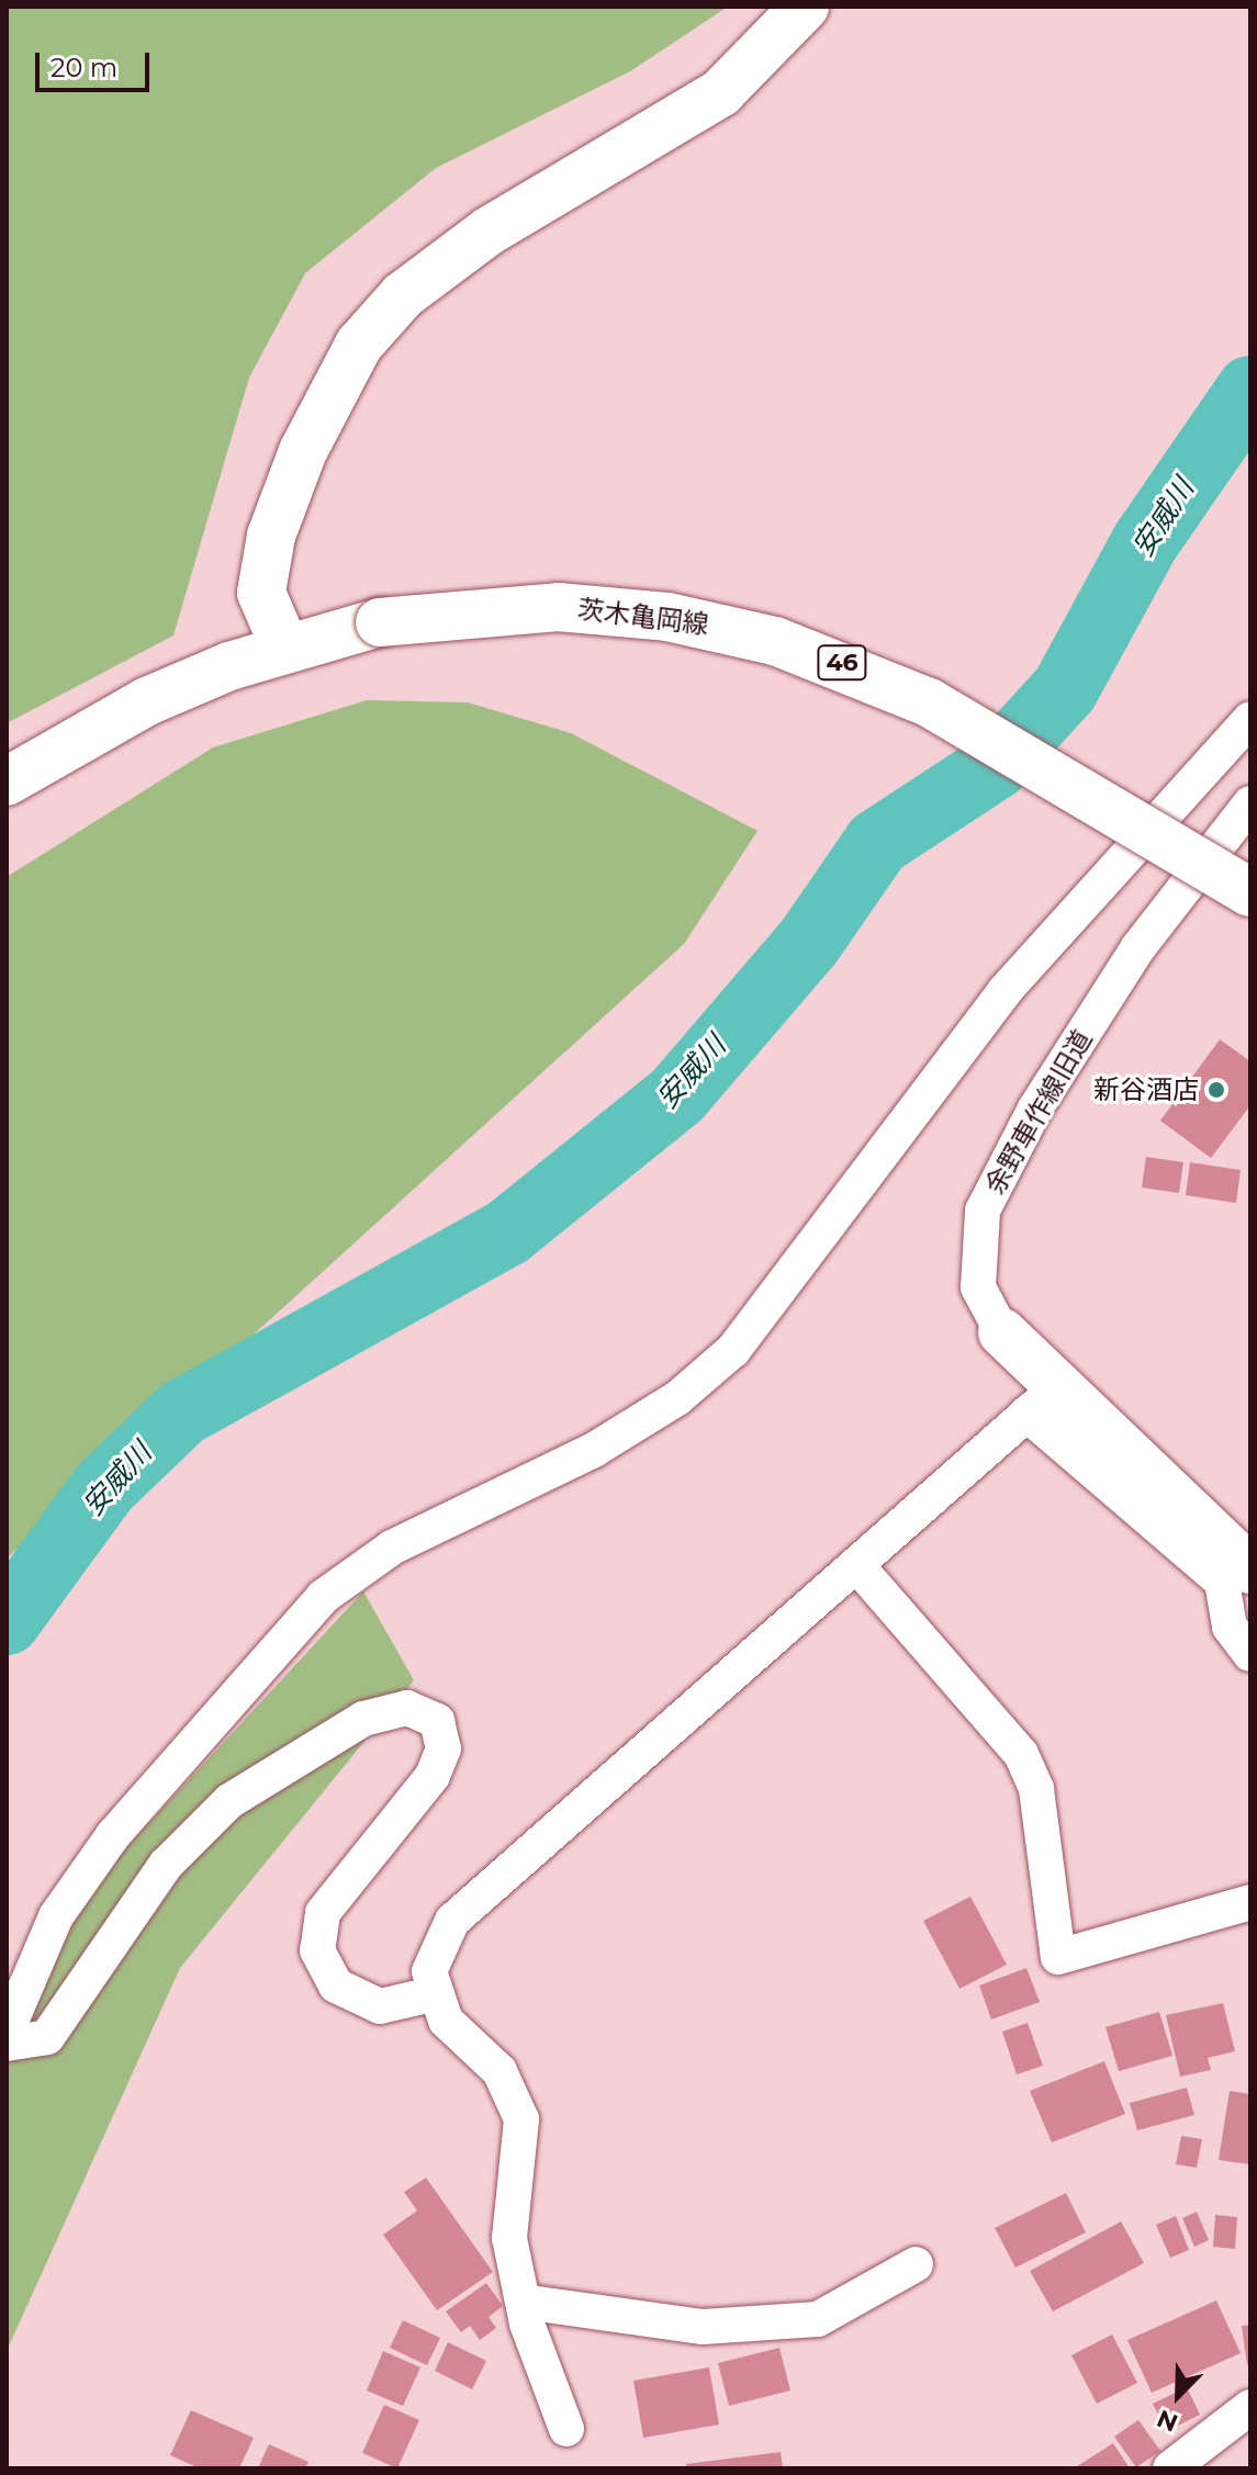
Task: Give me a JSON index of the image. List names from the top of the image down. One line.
{"streets":{"main road":["茨木亀岡線","46","余野車作線旧道"]},"water":["安威川"],"places":["新谷酒店"],"scale_bar":"20 m","north":"bottom left"}
